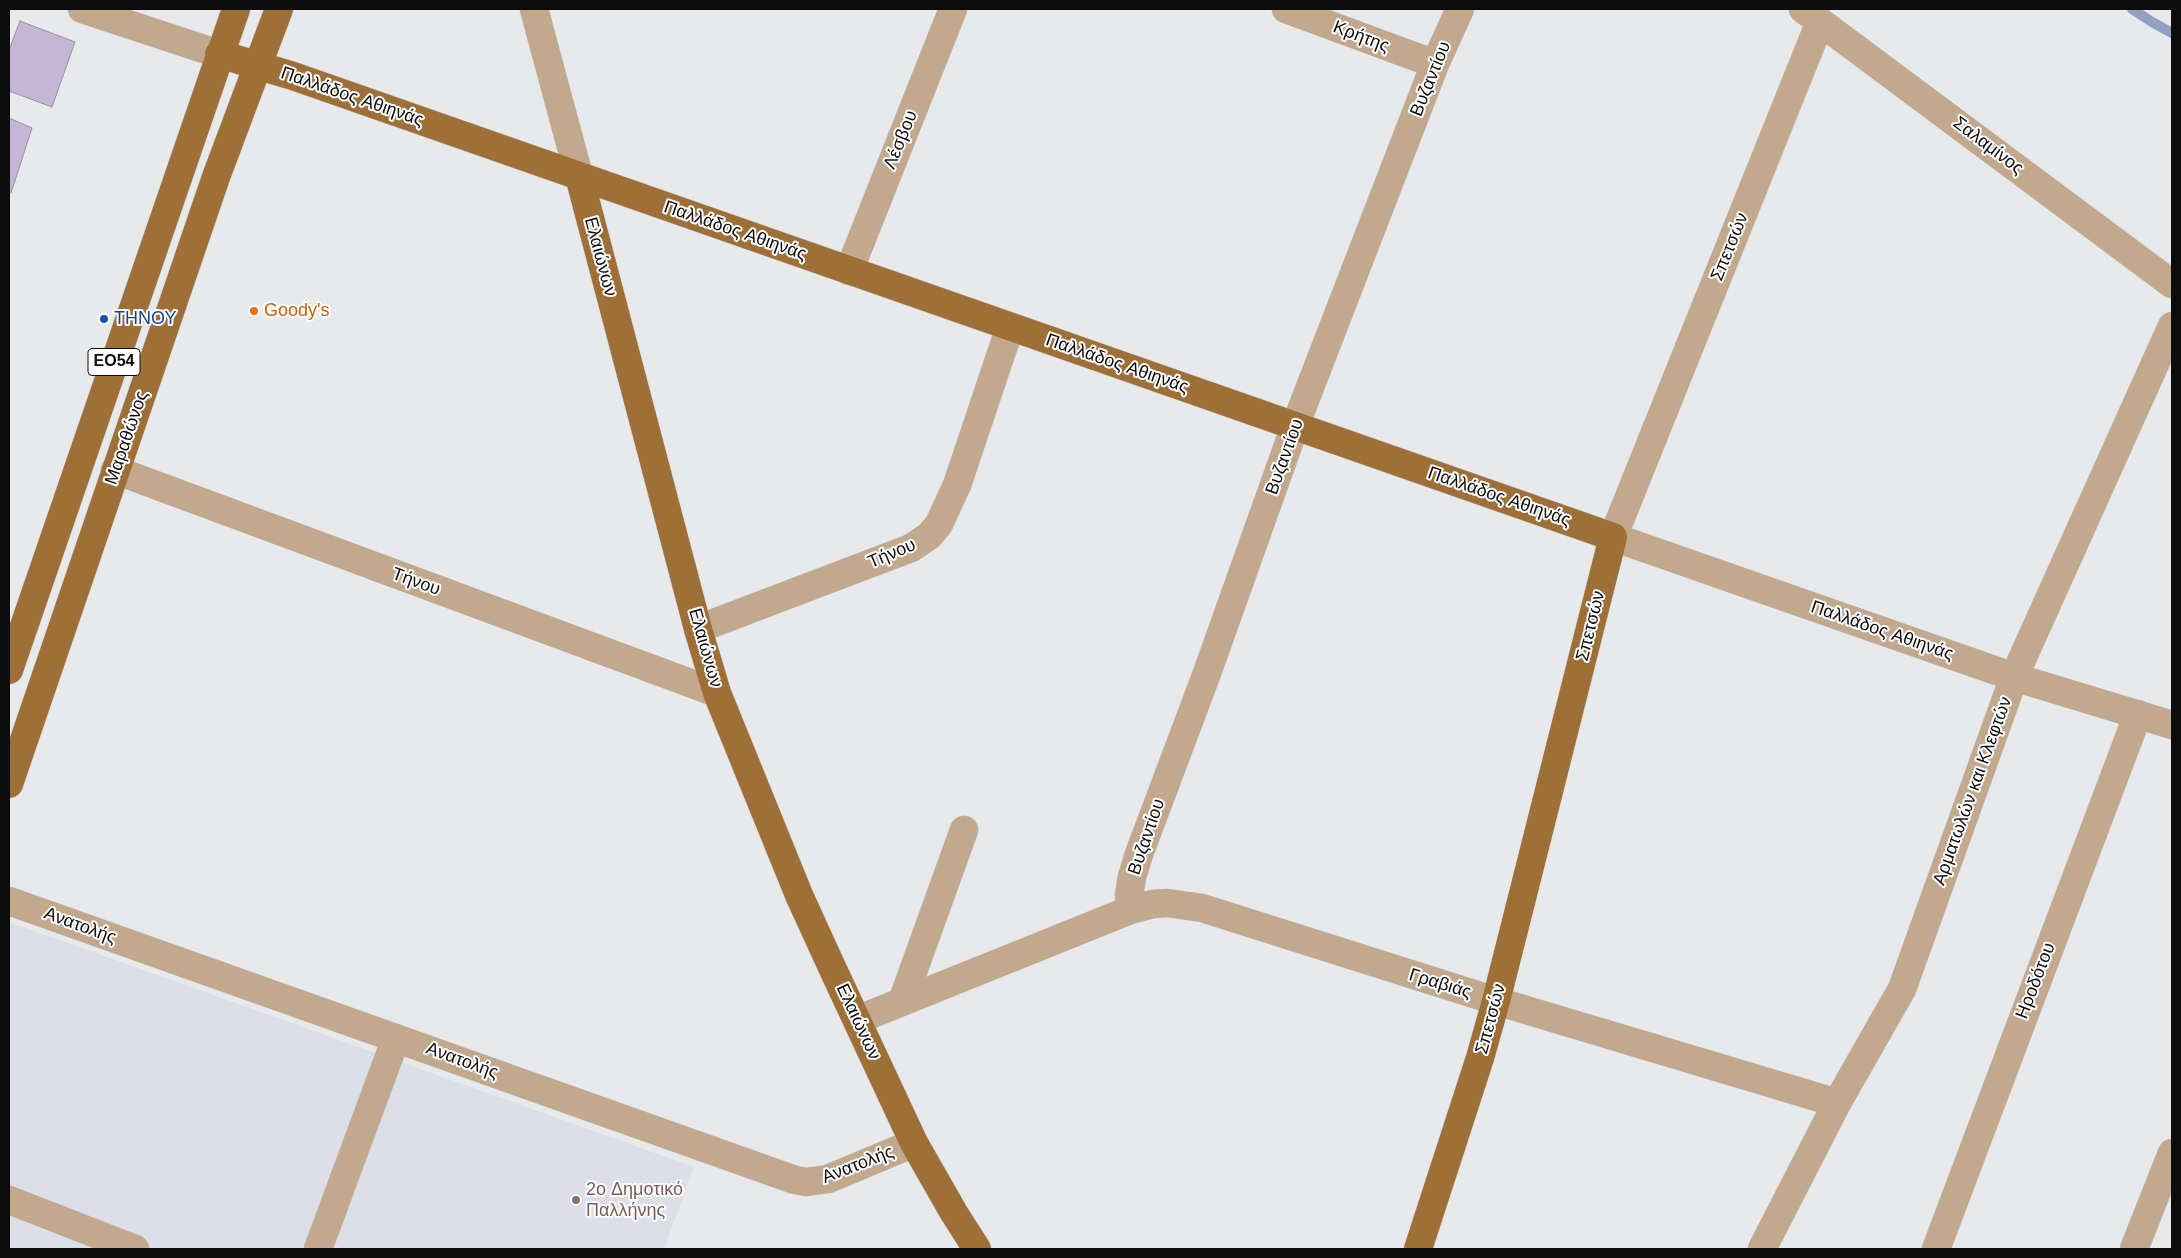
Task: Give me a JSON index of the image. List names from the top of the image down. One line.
{"streets":{"main road":["Παλλάδος Αθιηνάς","Σπετσών","Ελαιώνων","ΕΟ54","Μαραθώνος"],"street":["Κρήτης","Βυζαντίου","Λέσβου","Σαλαμίνος","Τήνου","Αρματωλών και Κλεφτών","Ανατολής","Ηροδότου","Γραβιάς"]},"crossings":[["Κρήτης","Βυζαντίου"],["Βυζαντίου","Παλλάδος Αθιηνάς"],["Βυζαντίου","Γραβιάς"],["Παλλάδος Αθιηνάς","Λέσβου"],["Παλλάδος Αθιηνάς","Σπετσών"],["Παλλάδος Αθιηνάς","Ελαιώνων"],["Παλλάδος Αθιηνάς","Μαραθώνος"],["Παλλάδος Αθιηνάς","Τήνου"],["Παλλάδος Αθιηνάς","Αρματωλών και Κλεφτών"],["Παλλάδος Αθιηνάς","Ηροδότου"],["Σαλαμίνος","Σπετσών"],["Σπετσών","Γραβιάς"],["Ελαιώνων","Τήνου"],["Ελαιώνων","Ανατολής"],["Μαραθώνος","Τήνου"],["Αρματωλών και Κλεφτών","Γραβιάς"]],"places":["Goody's","ΤΗΝΟΥ","2ο Δημοτικό Παλλήνης"]}
